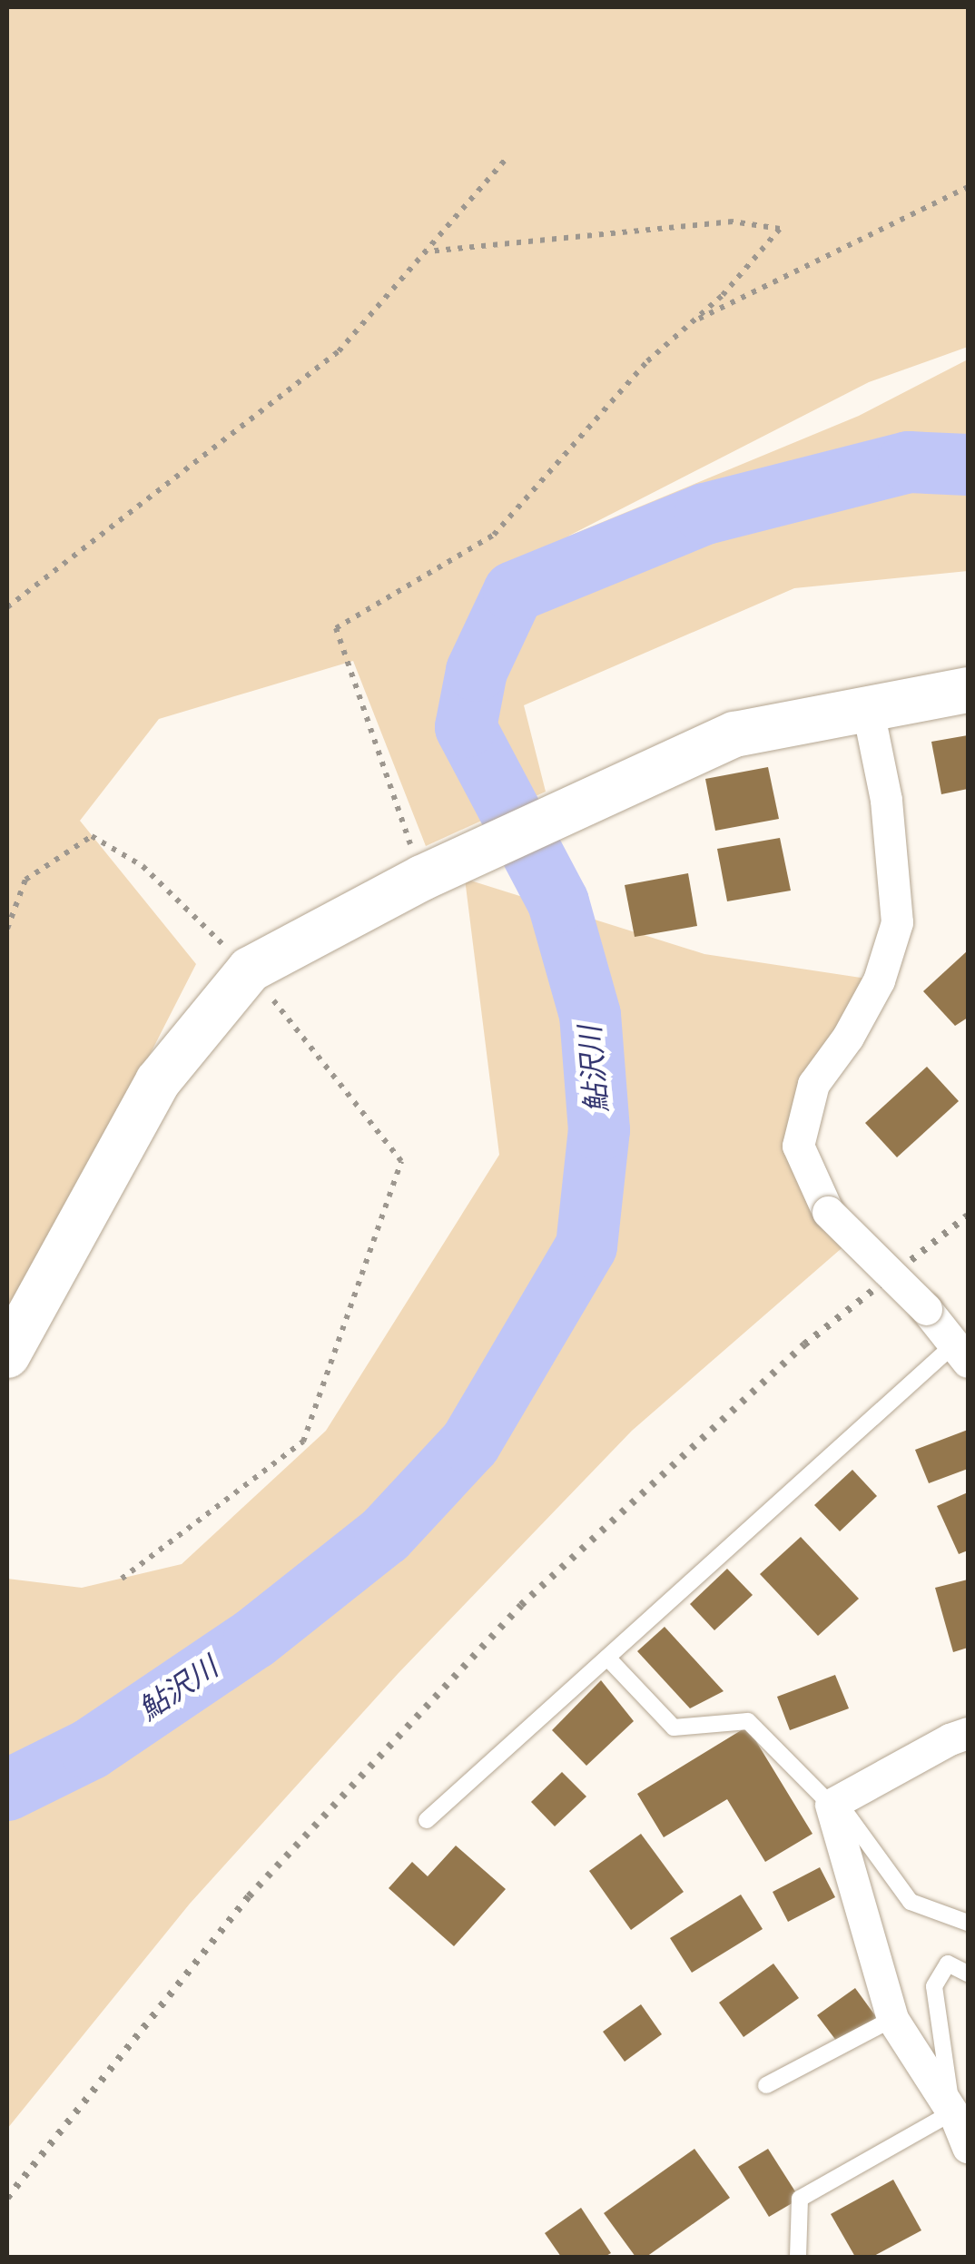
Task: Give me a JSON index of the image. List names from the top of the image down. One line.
{"water":["鮎沢川"]}
